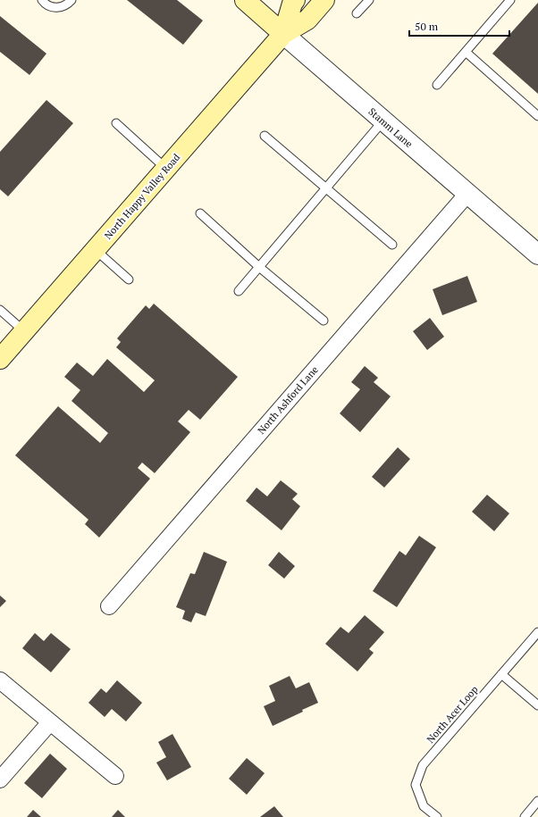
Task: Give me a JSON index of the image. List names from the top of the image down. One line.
{"streets":{"main road":["Stamm Lane","North Happy Valley Road"],"street":["North Ashford Lane"],"lane":["North Acer Loop"]},"crossings":[["Stamm Lane","North Happy Valley Road"],["Stamm Lane","North Ashford Lane"]],"scale_bar":"50 m"}
